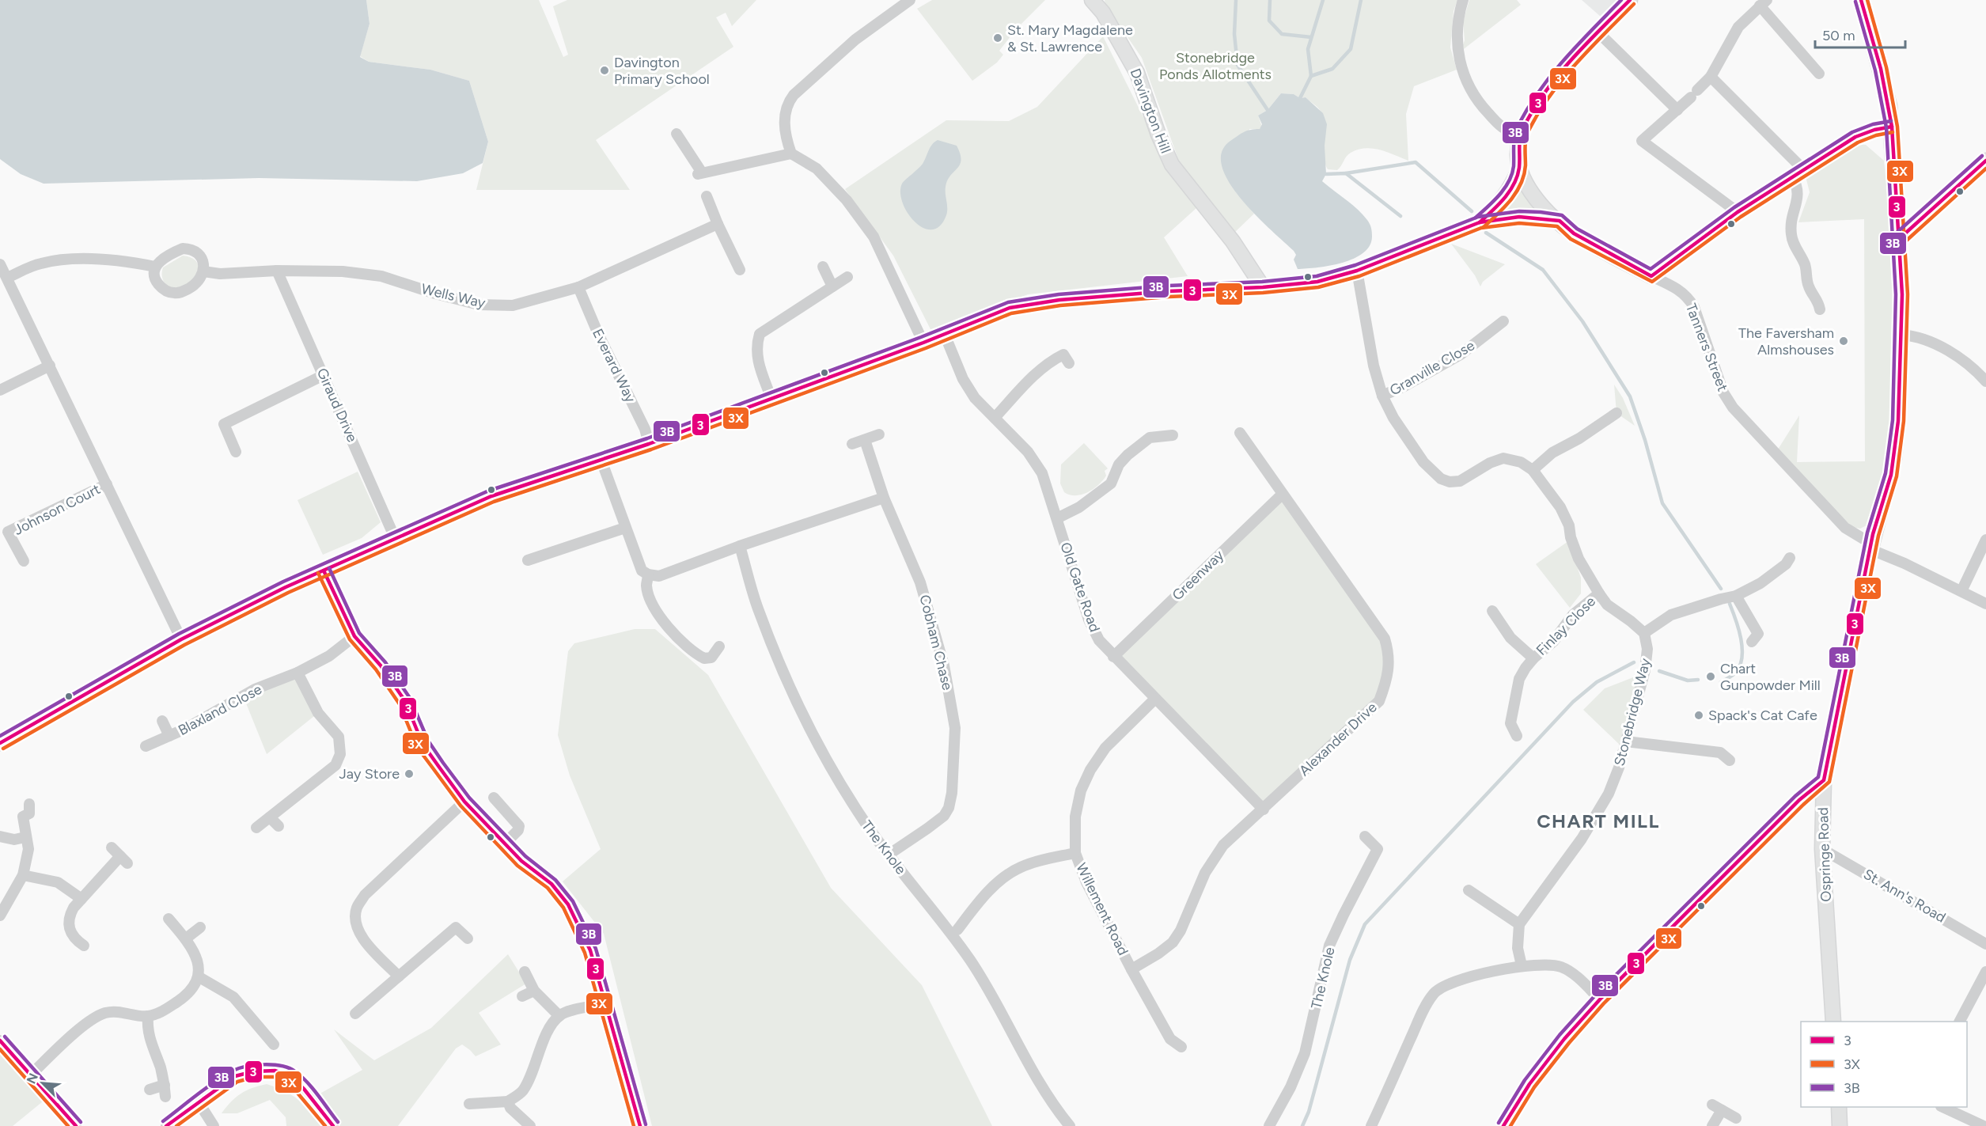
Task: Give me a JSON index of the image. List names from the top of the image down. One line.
{"streets":{"street":["Davington Hill","Wells Way","Tanners Street","Everard Way","Granville Close","Giraud Drive","Johnson Court","Greenway","Old Gate Road","Finlay Close","Cobham Chase","Blaxland Close","Stonebridge Way","Alexander Drive","The Knole","Ospringe Road","St. Ann's Road","Willement Road"]},"crossings":[["Wells Way","Everard Way"],["Wells Way","Giraud Drive"],["Tanners Street","Ospringe Road"],["Greenway","Old Gate Road"],["Greenway","Alexander Drive"],["Old Gate Road","Alexander Drive"],["Old Gate Road","Willement Road"],["Cobham Chase","The Knole"],["Alexander Drive","Willement Road"],["Ospringe Road","St. Ann's Road"]],"districts":["CHART MILL"],"parks":["Stonebridge Ponds Allotments"],"places":["St. Mary Magdalene & St. Lawrence","Davington Primary School","The Faversham Almshouses","Chart Gunpowder Mill","Spack's Cat Cafe","Jay Store"],"lines":["transit line 3","transit line 3X","transit line 3B"],"legend":["3","3X","3B"],"scale_bar":"50 m","north":"top left"}
